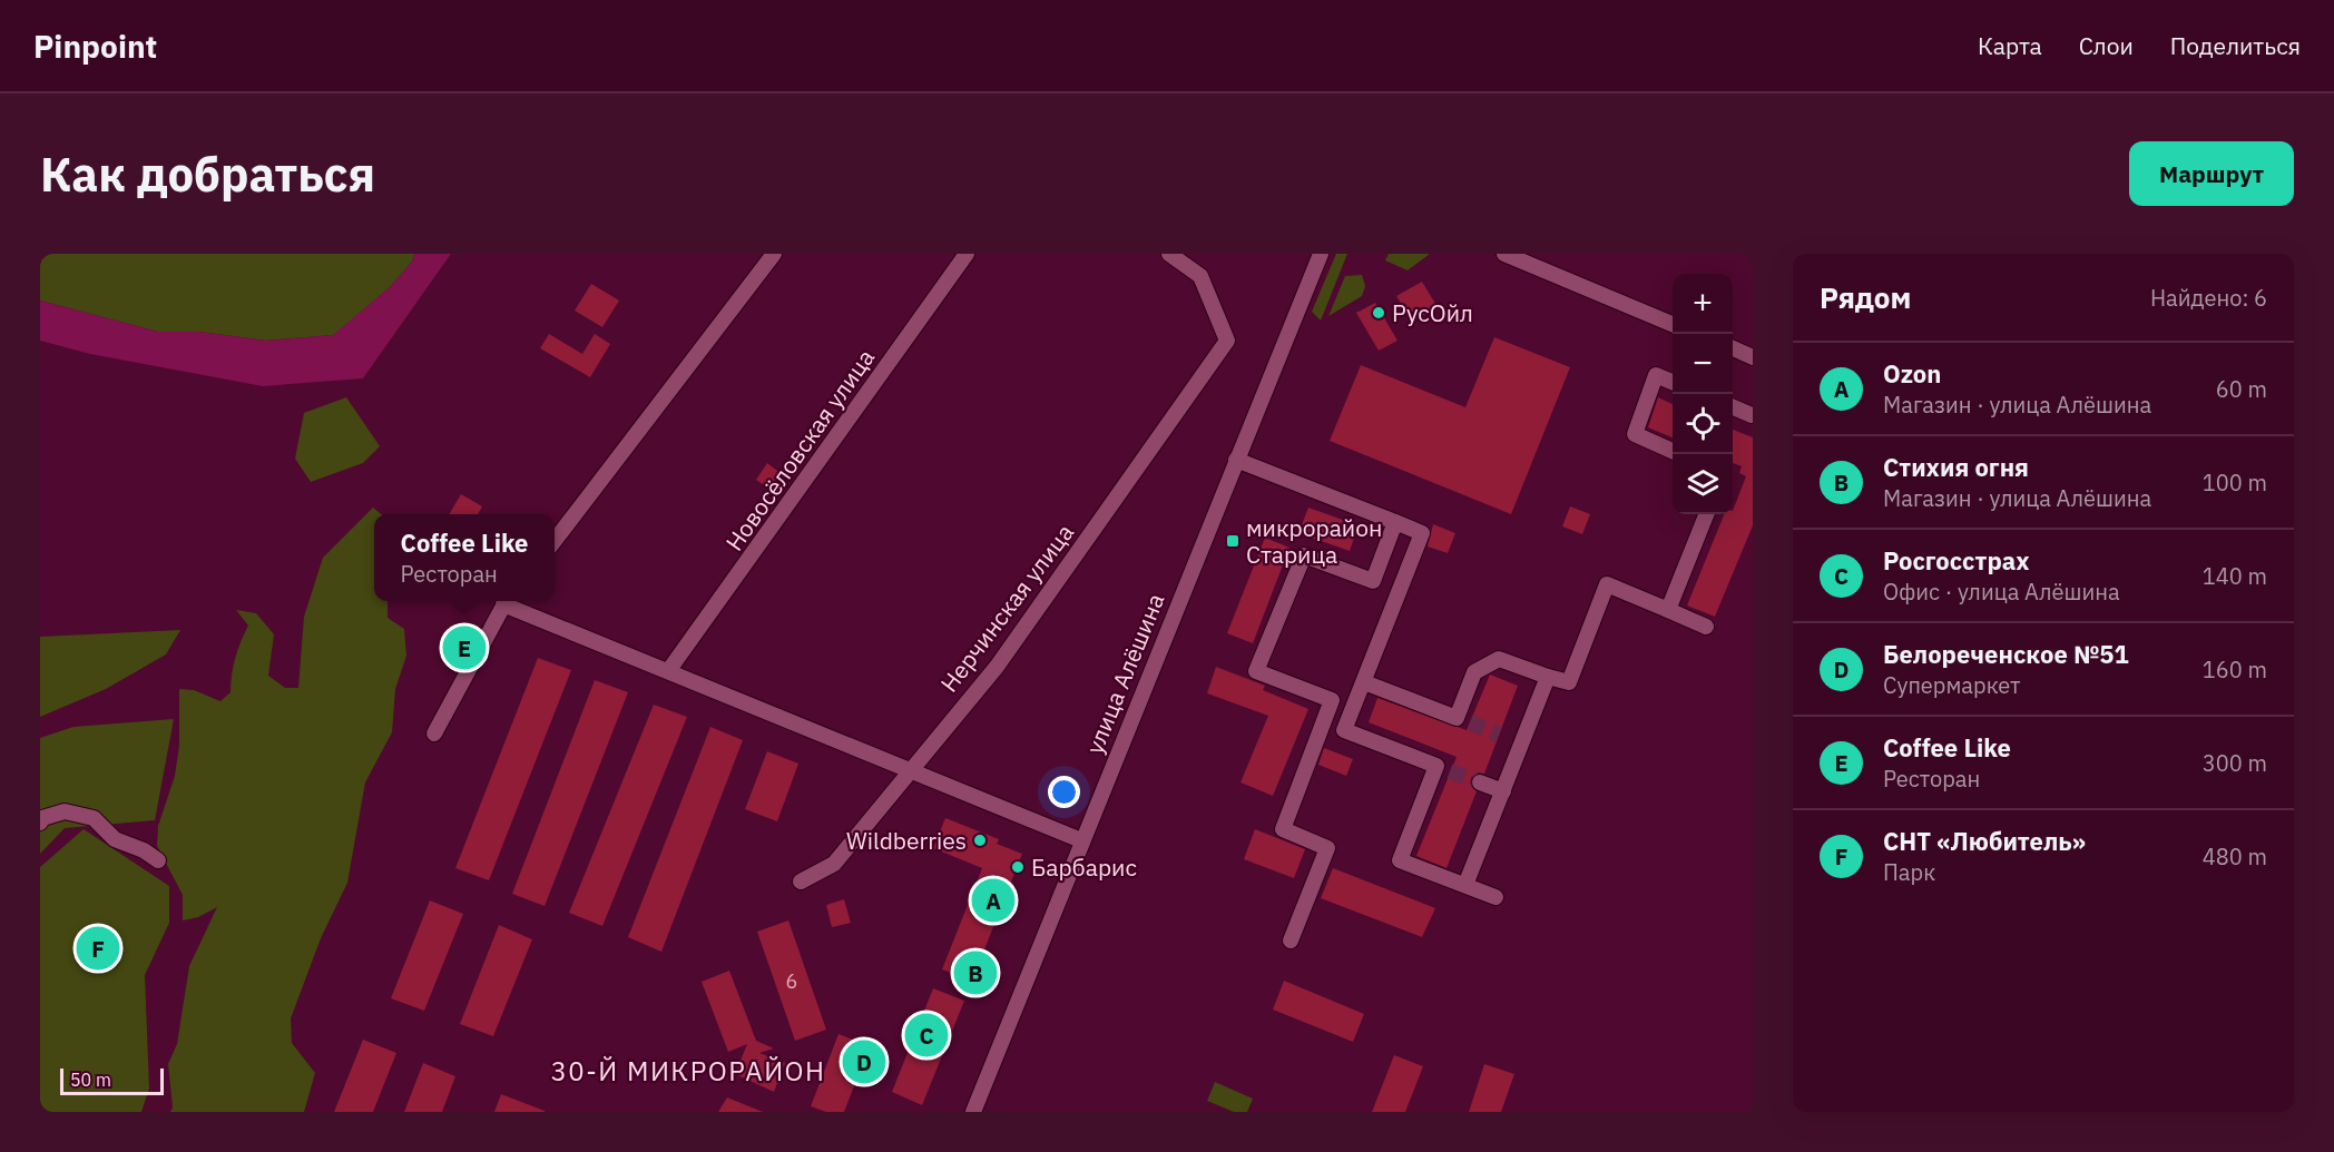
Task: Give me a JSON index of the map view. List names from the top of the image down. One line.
{"streets":{"street":["Новосёловская улица","Нерчинская улица","улица Алёшина"]},"districts":["30-Й МИКРОРАЙОН"],"places":{"other":["РусОйл","Wildberries","Барбарис"],"transit":["микрорайон Старица"]},"house_numbers":["6"],"scale_bar":"50 m","page":{"header":"Pinpoint","nav":["Карта","Слои","Поделиться"],"buttons":"Маршрут","title":"Как добраться","heading":["Рядом","Найдено: 6"],"map_buttons":["+","−"],"list":[{"mark":"A","name":"Ozon","note":"Магазин · улица Алёшина","value":"60 m"},{"mark":"B","name":"Стихия огня","note":"Магазин · улица Алёшина","value":"100 m"},{"mark":"C","name":"Росгосстрах","note":"Офис · улица Алёшина","value":"140 m"},{"mark":"D","name":"Белореченское №51","note":"Супермаркет","value":"160 m"},{"mark":"E","name":"Coffee Like","note":"Ресторан","value":"300 m"},{"mark":"F","name":"СНТ «Любитель»","note":"Парк","value":"480 m"}],"popup":["Coffee Like","Ресторан"],"pins":["E","A","F","B","C","D"],"scale":"50 m"}}
